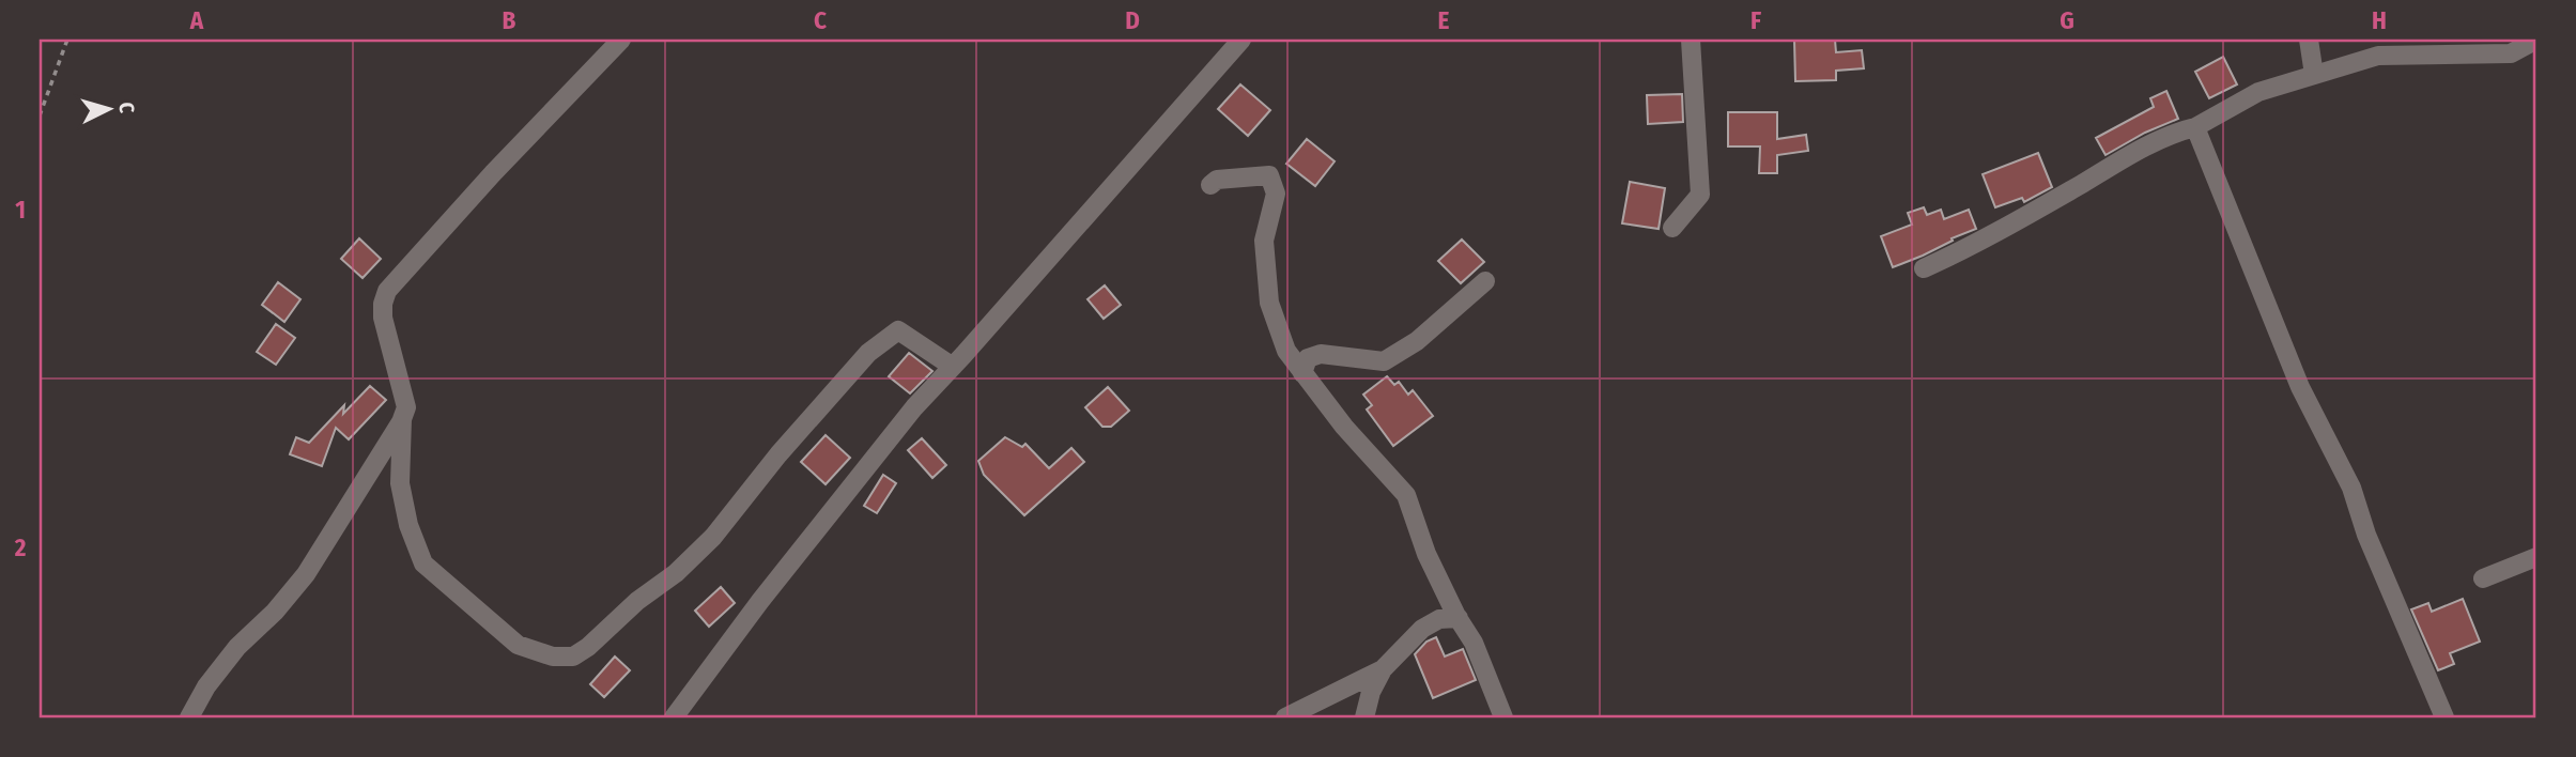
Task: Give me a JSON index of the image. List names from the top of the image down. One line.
{"north":"right","grid":{"columns":["A","B","C","D","E","F","G","H"],"rows":["1","2"]}}
